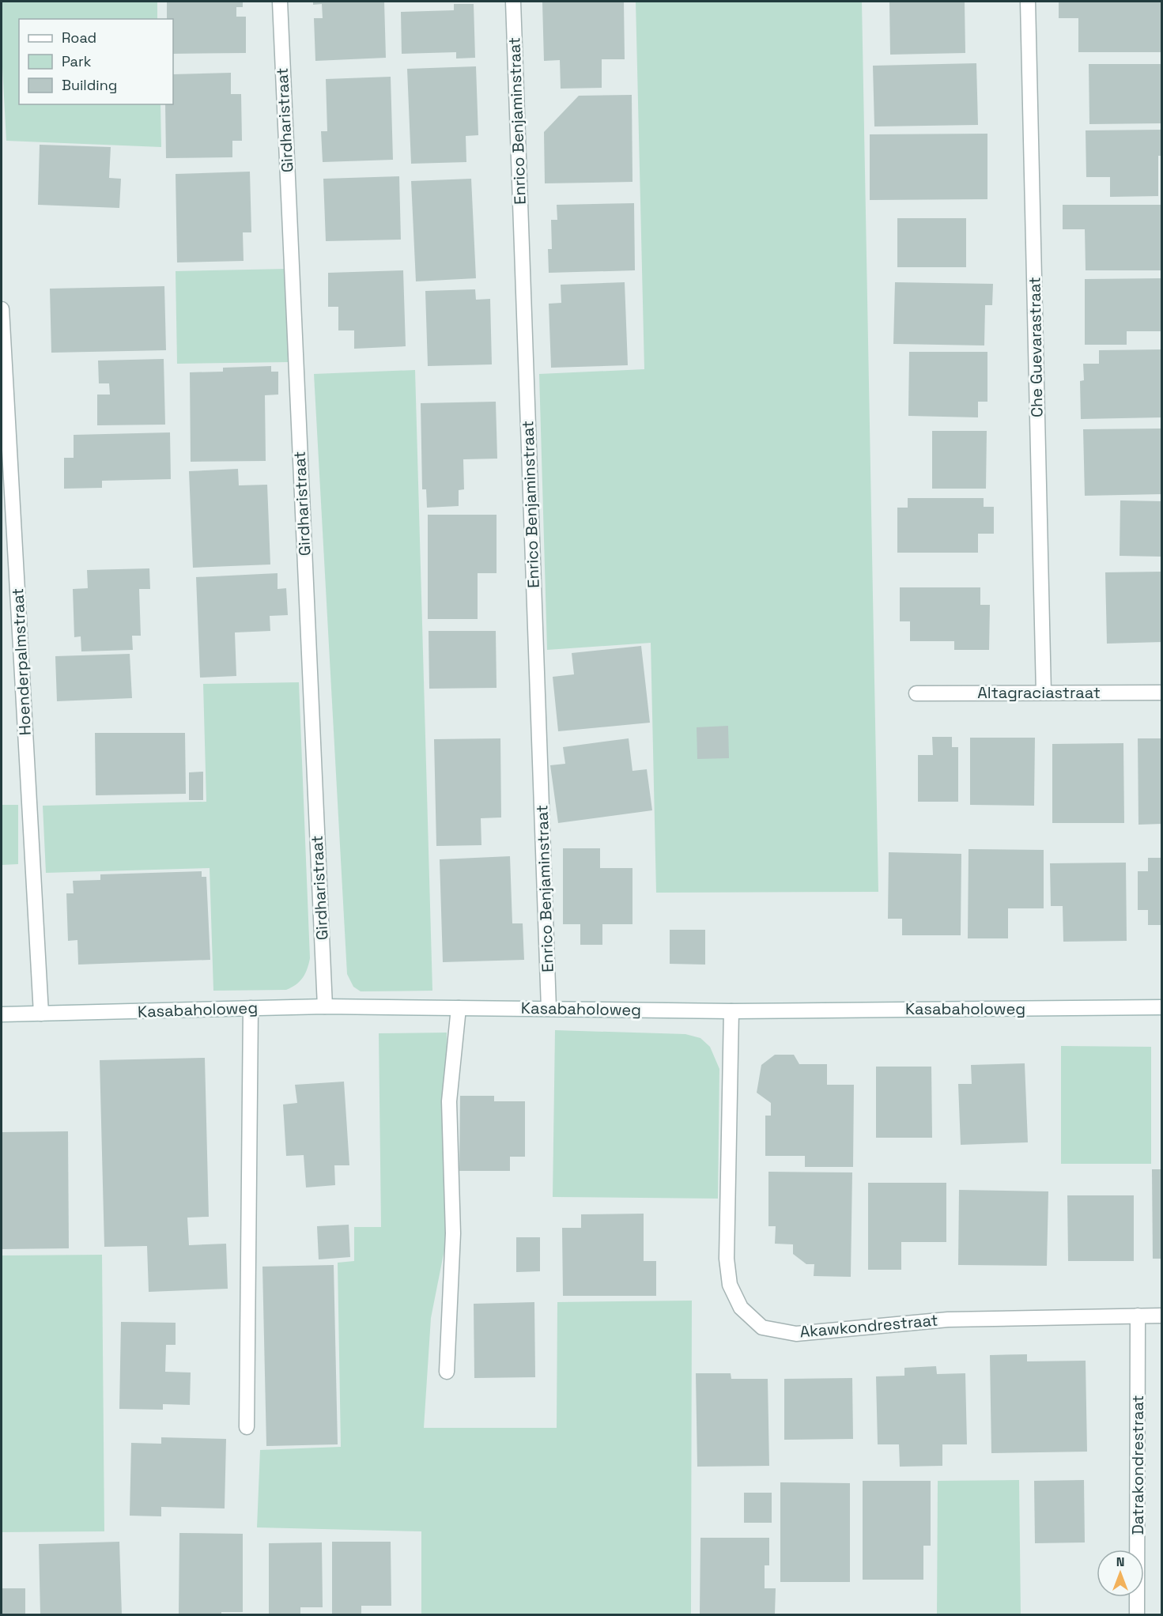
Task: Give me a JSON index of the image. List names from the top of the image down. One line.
{"streets":{"street":["Girdharistraat","Enrico Benjaminstraat","Che Guevarastraat","Hoenderpalmstraat","Altagraciastraat","Kasabaholoweg","Akawkondrestraat","Datrakondrestraat"]},"crossings":[["Girdharistraat","Kasabaholoweg"],["Enrico Benjaminstraat","Kasabaholoweg"],["Che Guevarastraat","Altagraciastraat"],["Hoenderpalmstraat","Kasabaholoweg"],["Kasabaholoweg","Akawkondrestraat"],["Akawkondrestraat","Datrakondrestraat"]],"legend":["Road","Park","Building"],"north":"top"}
